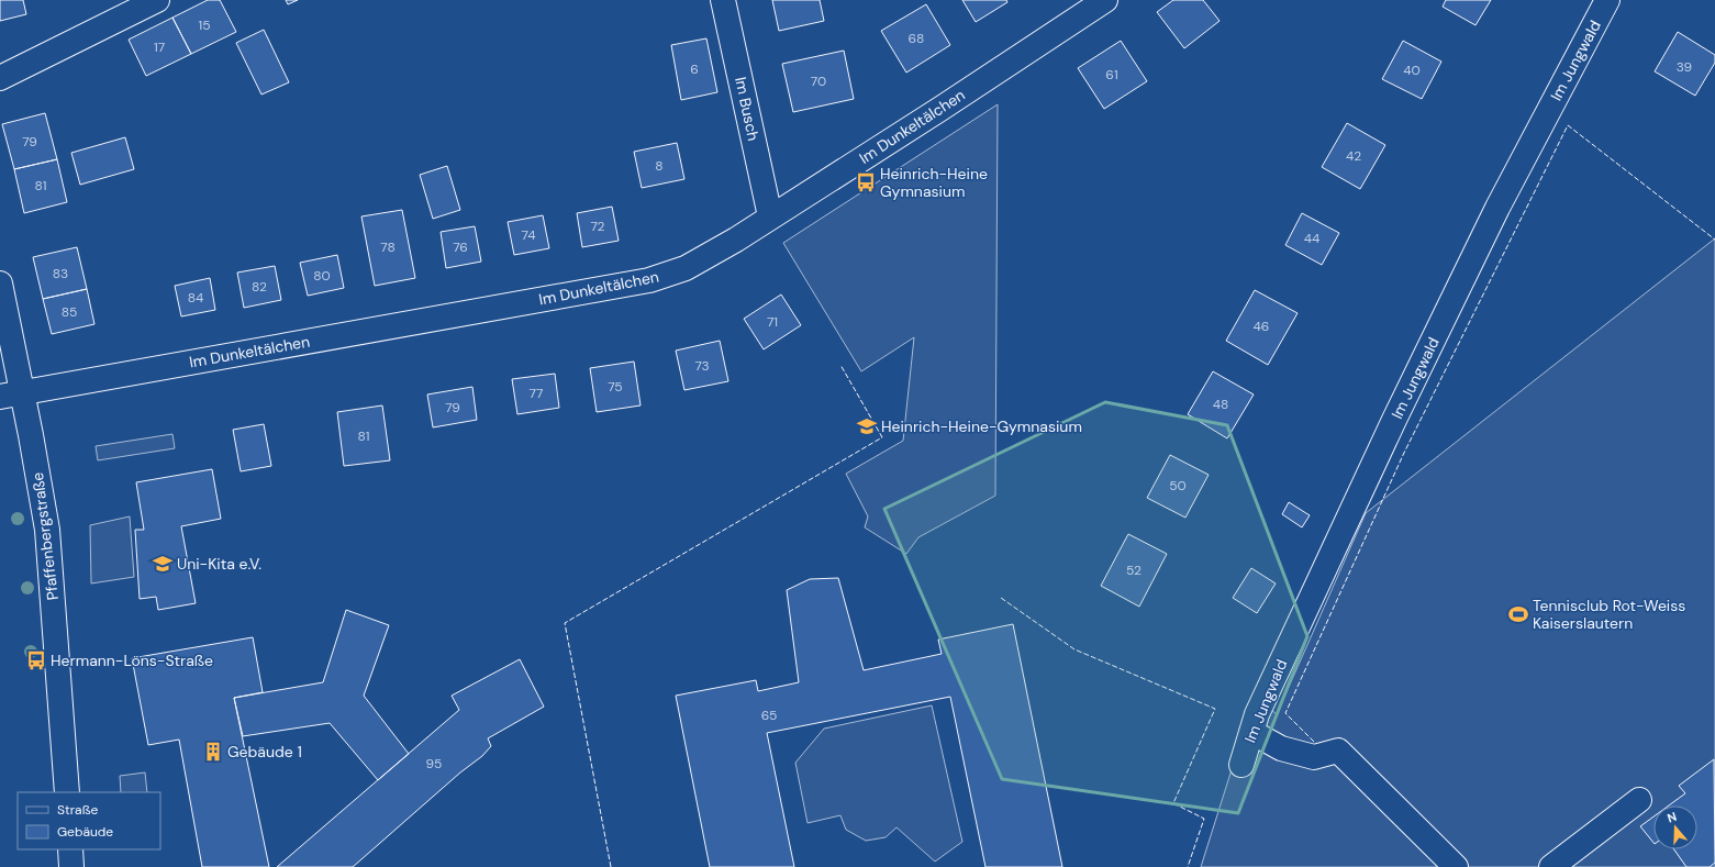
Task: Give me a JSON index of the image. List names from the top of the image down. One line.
{"streets":{"street":["Im Jungwald","Im Busch","Im Dunkeltälchen","Pfaffenbergstraße"]},"crossings":[["Im Busch","Im Dunkeltälchen"],["Im Dunkeltälchen","Pfaffenbergstraße"]],"places":{"bus stop":["Heinrich-Heine Gymnasium","Hermann-Löns-Straße"],"school or university":["Heinrich-Heine-Gymnasium","Uni-Kita e.V."],"sports":["Tennisclub Rot-Weiss Kaiserslautern"],"building":["Gebäude 1"]},"house_numbers":["15","68","17","39","6","40","61","70","79","42","8","81","72","74","44","78","76","83","80","82","84","85","71","46","73","75","77","48","79","81","50","52","65","95"],"legend":["Straße","Gebäude"],"north":"top"}
